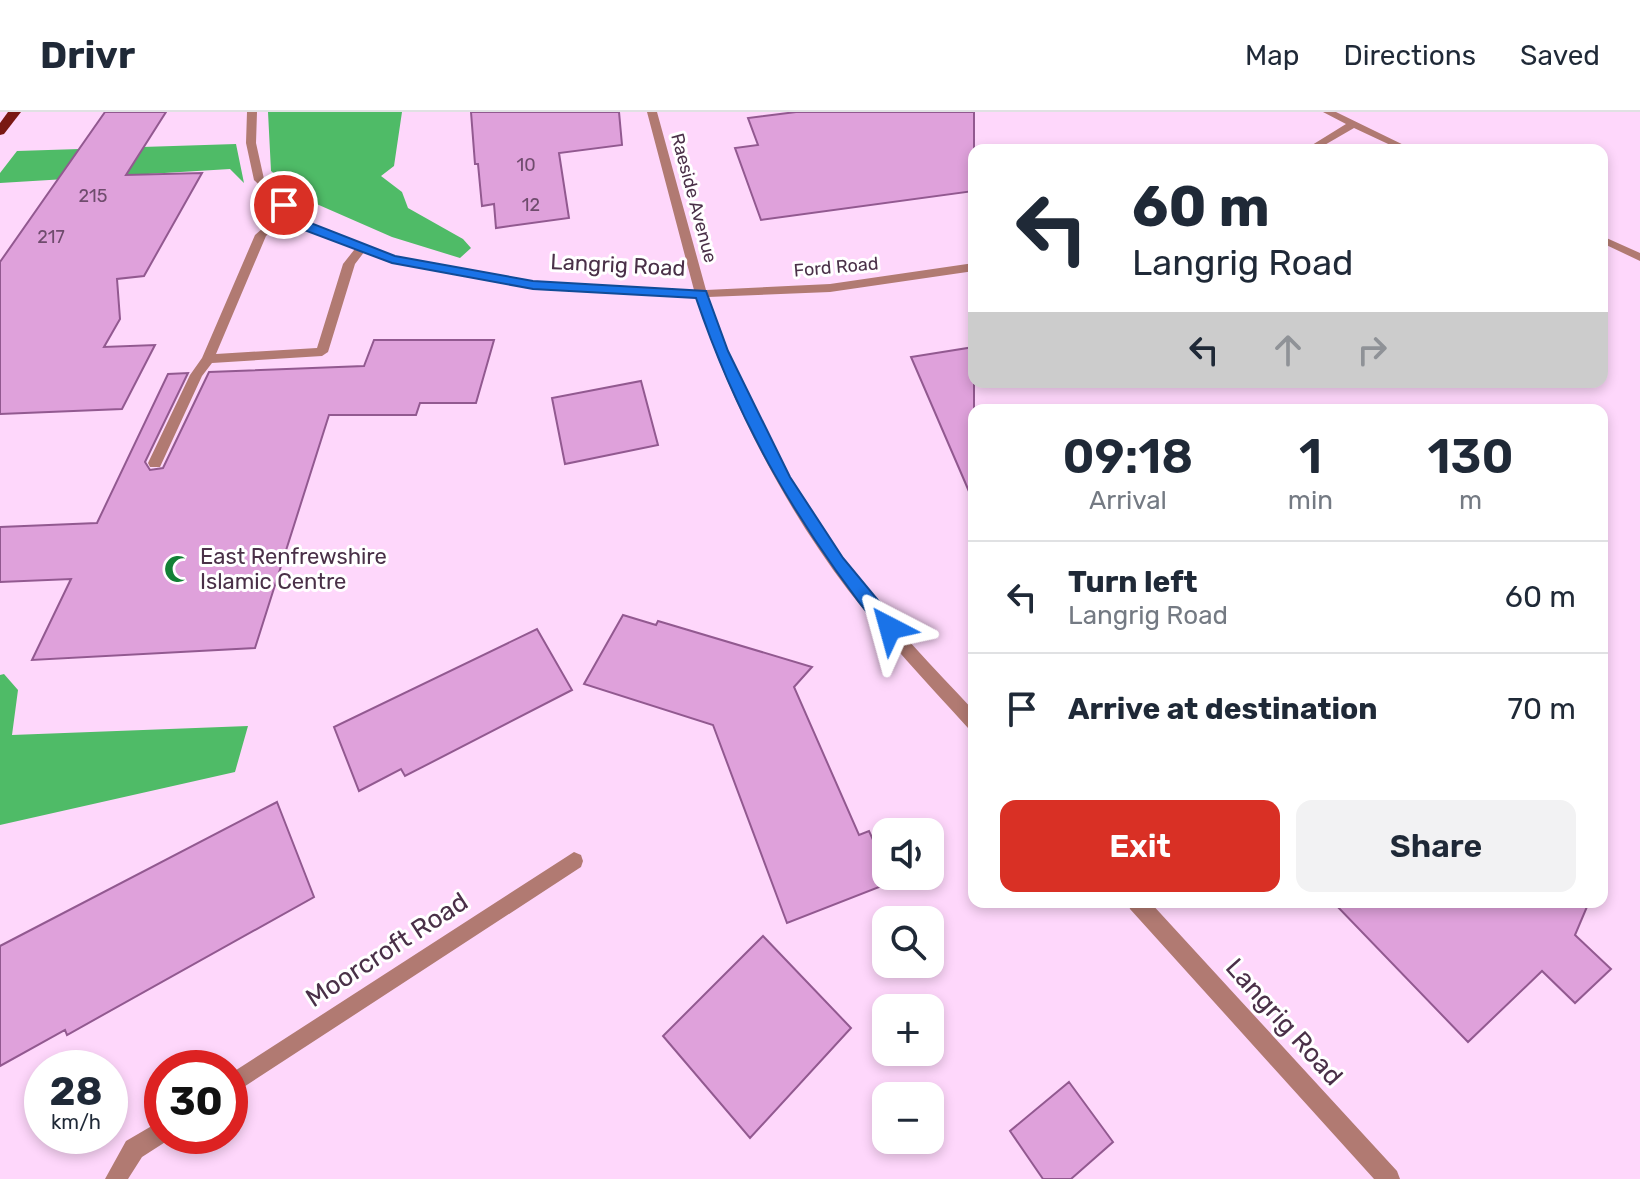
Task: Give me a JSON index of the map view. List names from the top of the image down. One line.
{"streets":{"street":["Raeside Avenue","Langrig Road","Ford Road","Moorcroft Road"]},"crossings":[["Raeside Avenue","Langrig Road"],["Raeside Avenue","Ford Road"],["Langrig Road","Ford Road"]],"places":{"mosque":["East Renfrewshire Islamic Centre"]},"house_numbers":["10","215","12","217"],"page":{"header":"Drivr","nav":["Map","Directions","Saved"],"turn":["60 m","Langrig Road"],"eta":["09:18","Arrival","1","min","130","m"],"list":[{"name":"Turn left","note":"Langrig Road","value":"60 m"},{"name":"Arrive at destination","value":"70 m"}],"buttons":["Exit","Share"],"map_buttons":["+","−"],"speed":"28 km/h","limit":"30"}}
